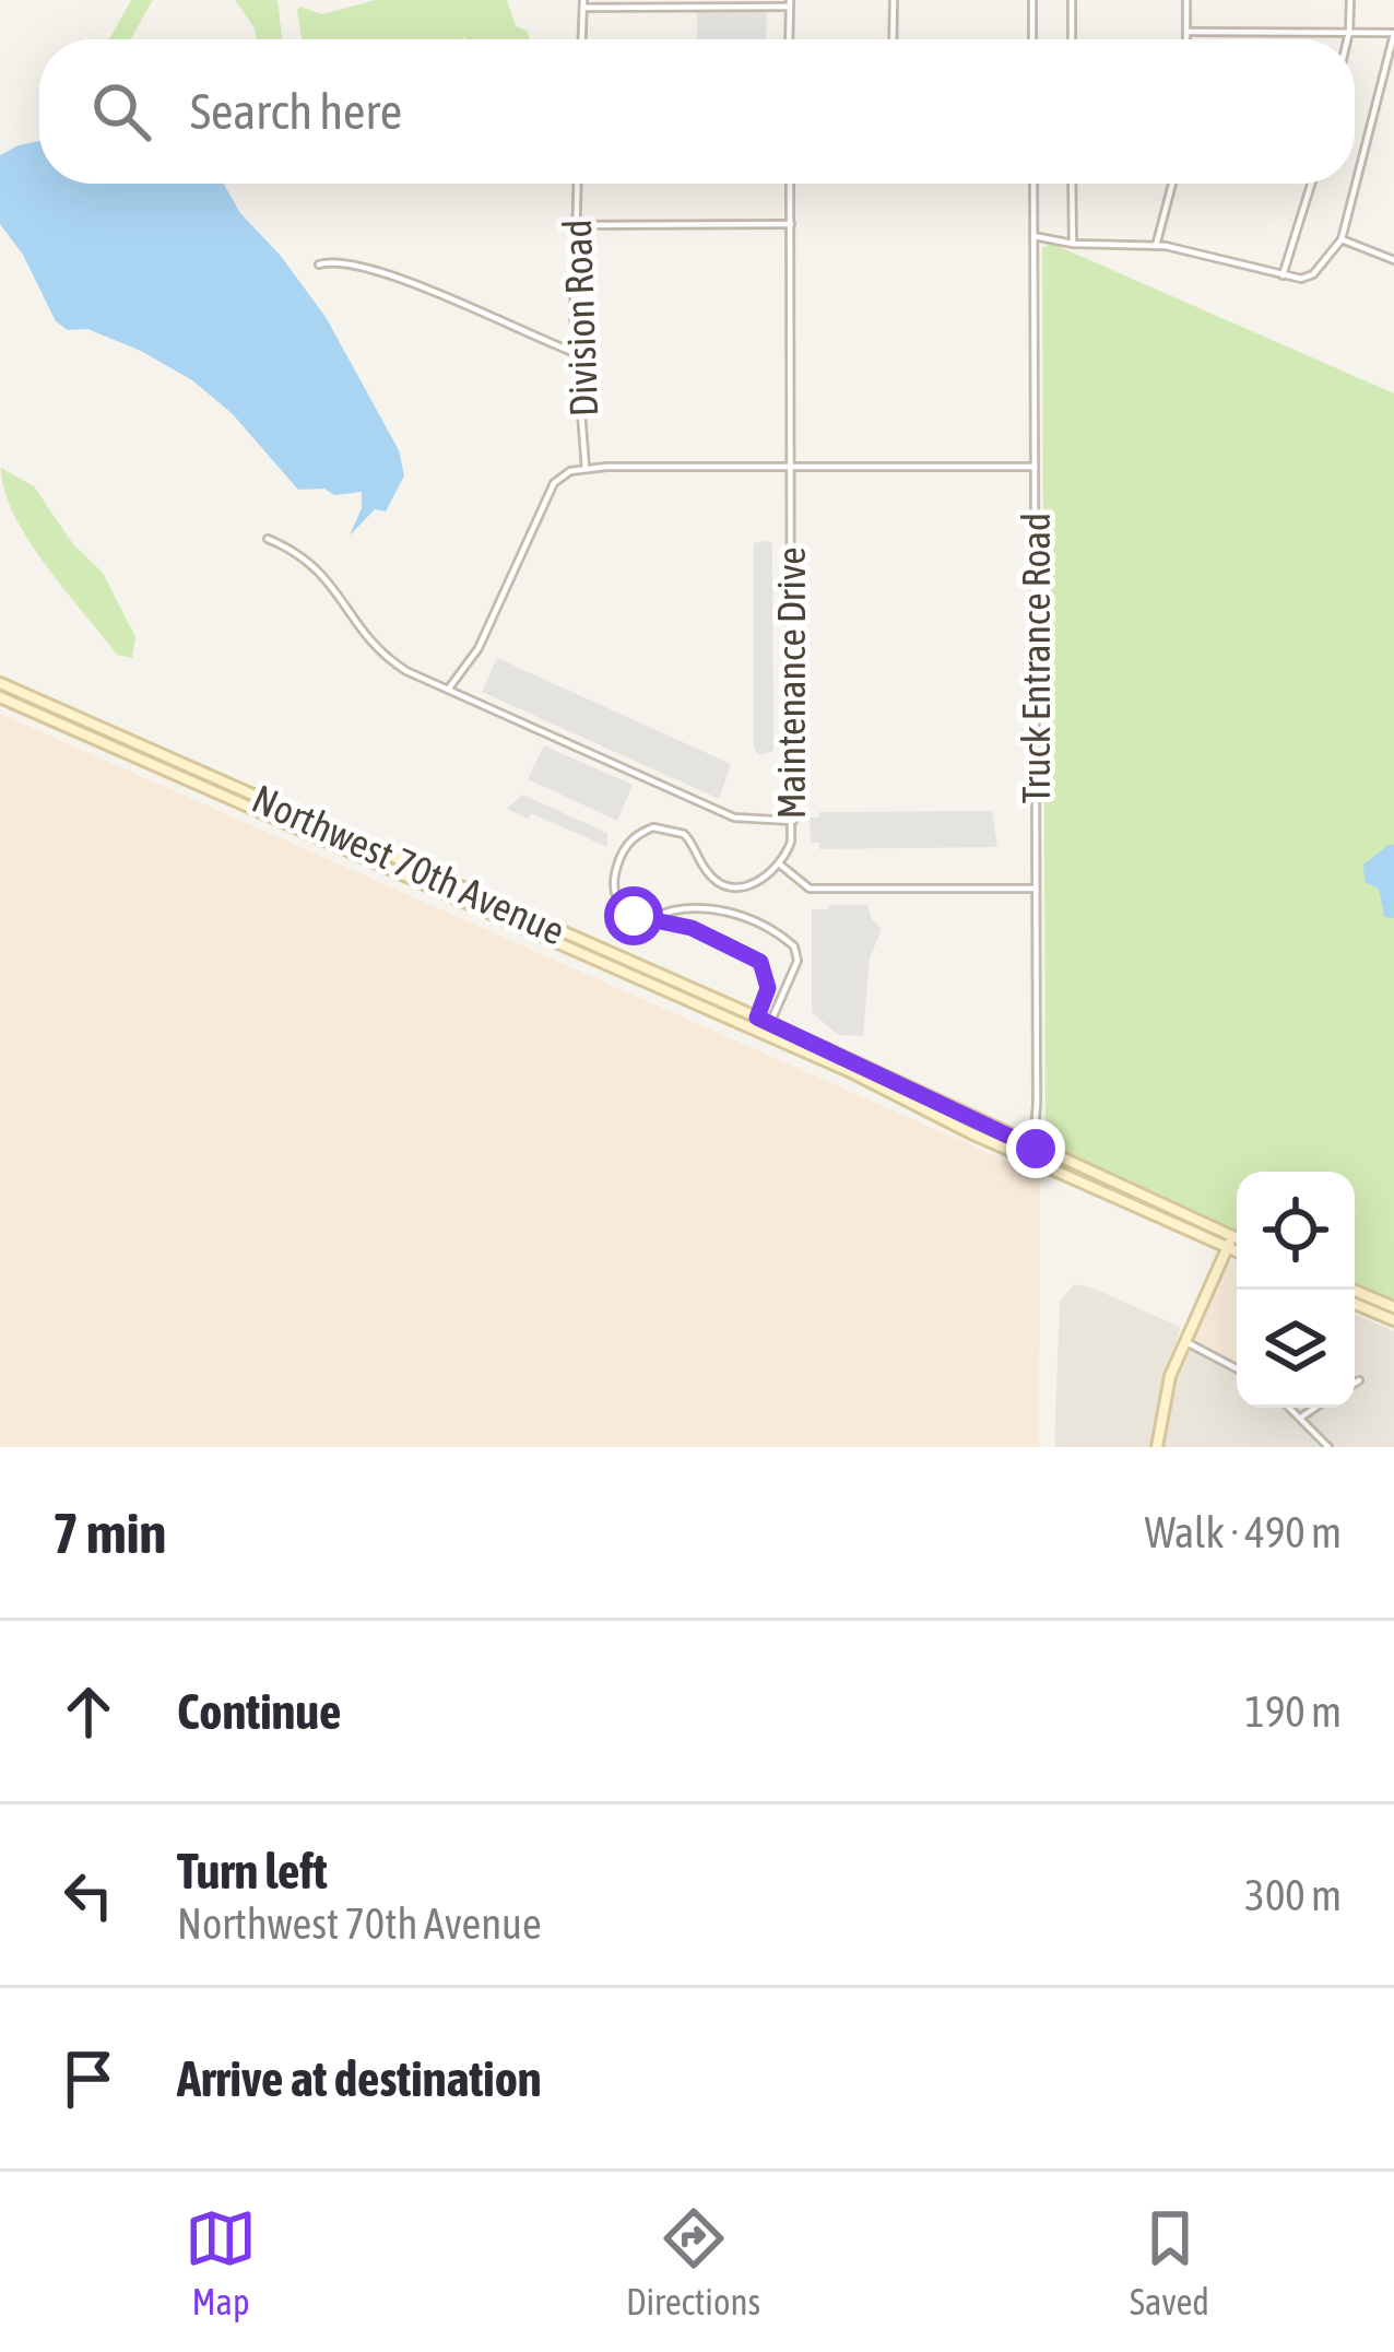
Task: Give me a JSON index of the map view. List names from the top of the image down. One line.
{"streets":{"main road":["Northwest 70th Avenue"],"street":["Division Road","Truck Entrance Road","Maintenance Drive"]},"crossings":[["Truck Entrance Road","Northwest 70th Avenue"]],"page":{"search":"Search here","heading":["7 min","Walk · 490 m"],"list":[["Continue","190 m"],["Turn left","Northwest 70th Avenue","300 m"],"Arrive at destination"],"nav":["Map","Directions","Saved"]}}
